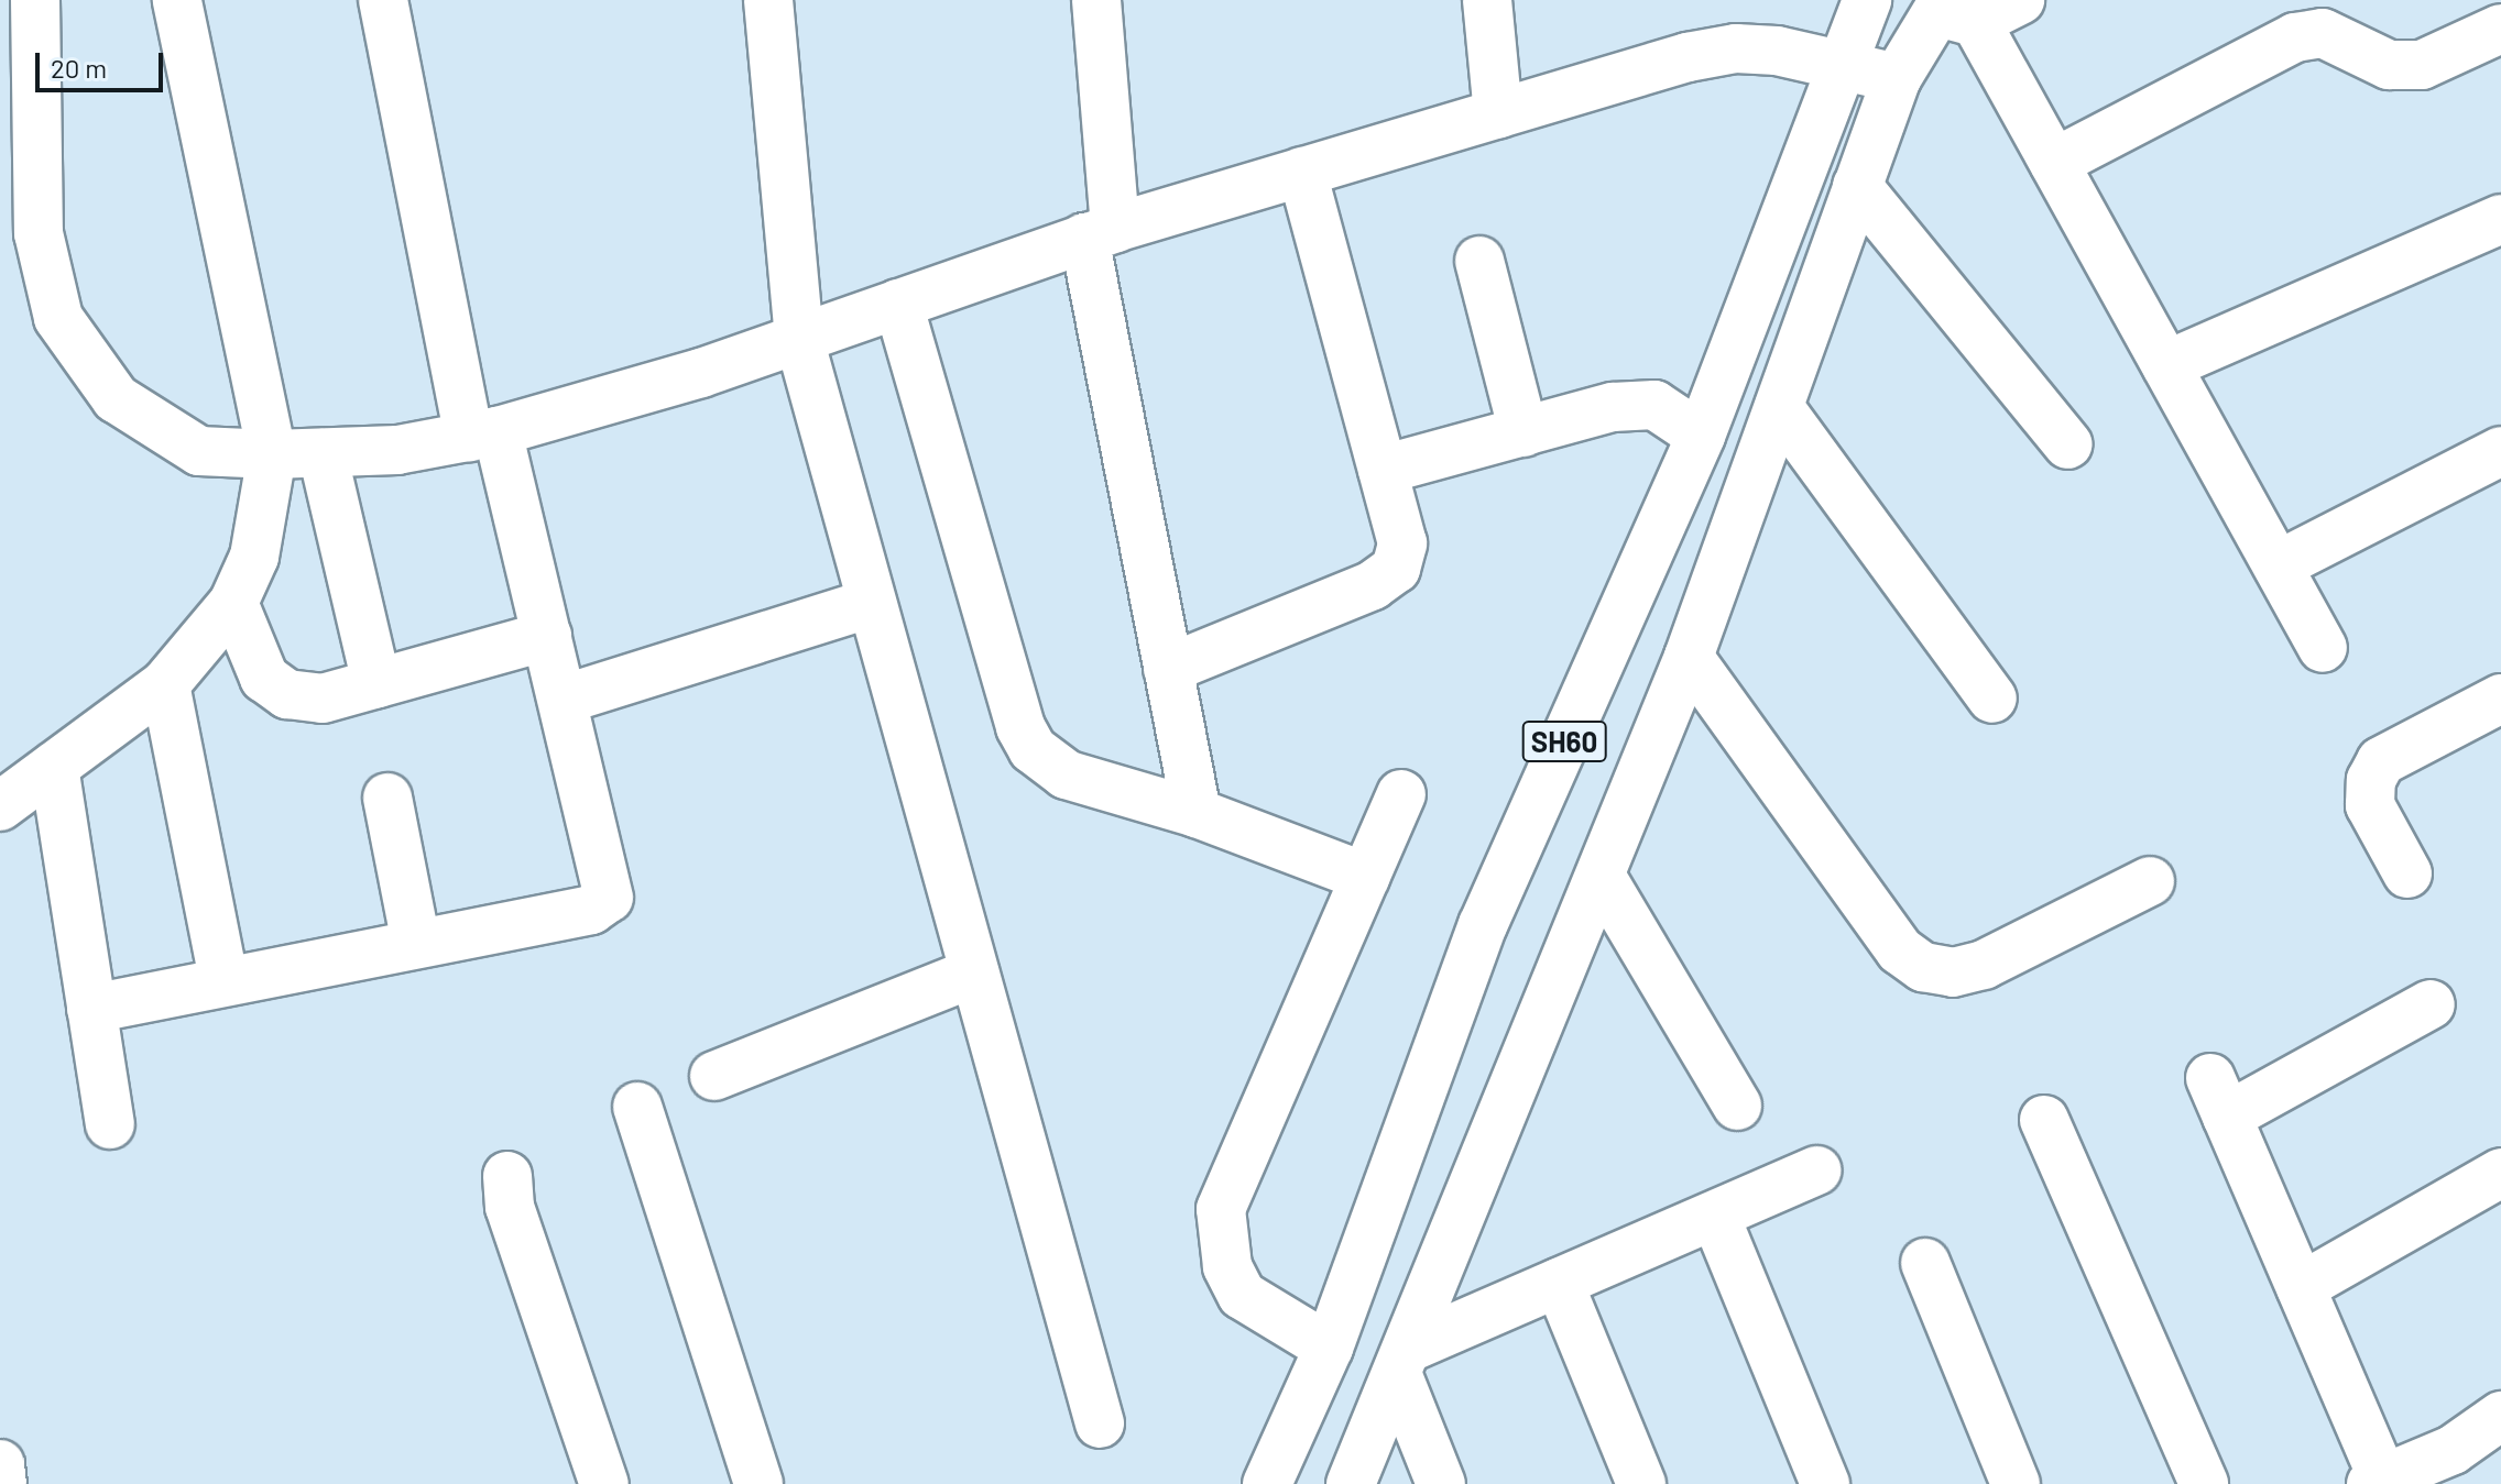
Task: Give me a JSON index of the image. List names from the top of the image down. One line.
{"streets":{"street":["SH60"]},"scale_bar":"20 m"}
